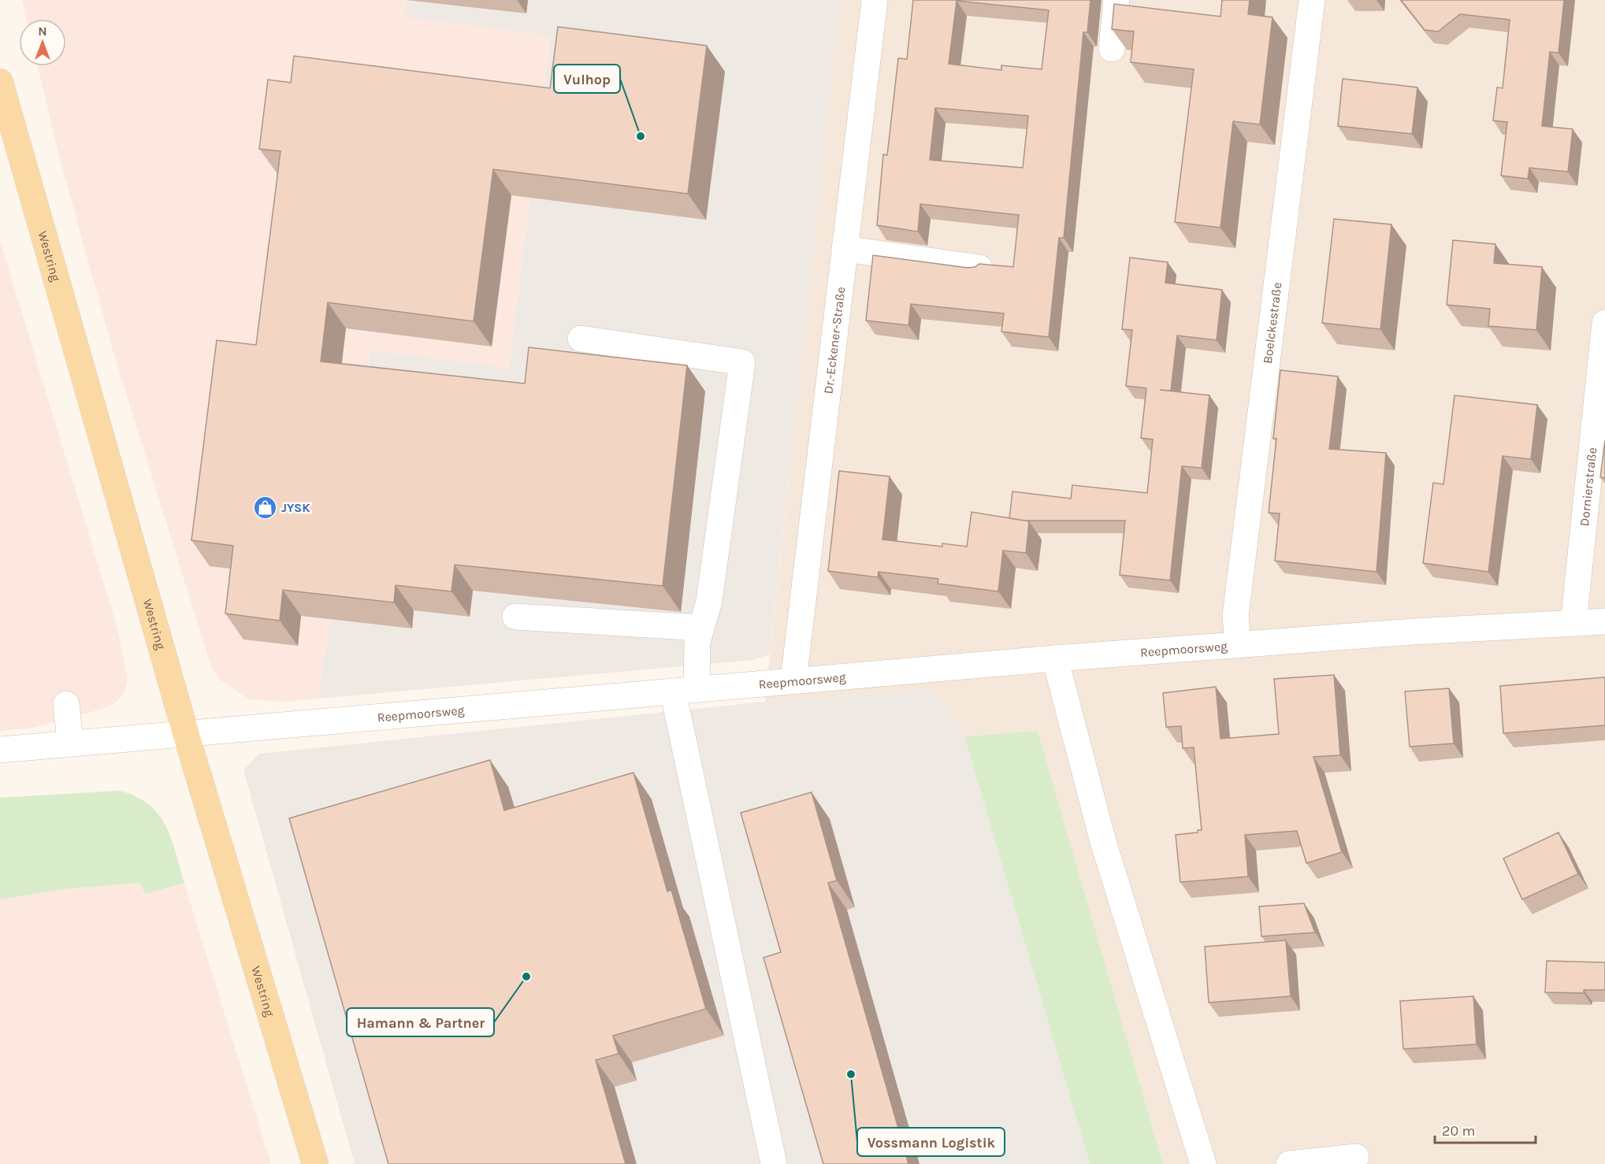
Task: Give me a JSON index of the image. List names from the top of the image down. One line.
{"streets":{"main road":["Westring"],"street":["Boelckestraße","Dr.-Eckener-Straße","Dornierstraße","Reepmoorsweg"]},"crossings":[["Westring","Reepmoorsweg"],["Boelckestraße","Reepmoorsweg"],["Dr.-Eckener-Straße","Reepmoorsweg"],["Dornierstraße","Reepmoorsweg"]],"places":{"other":["Vulhop","Hamann & Partner","Vossmann Logistik"],"shop":["JYSK"]},"scale_bar":"20 m","north":"top"}
